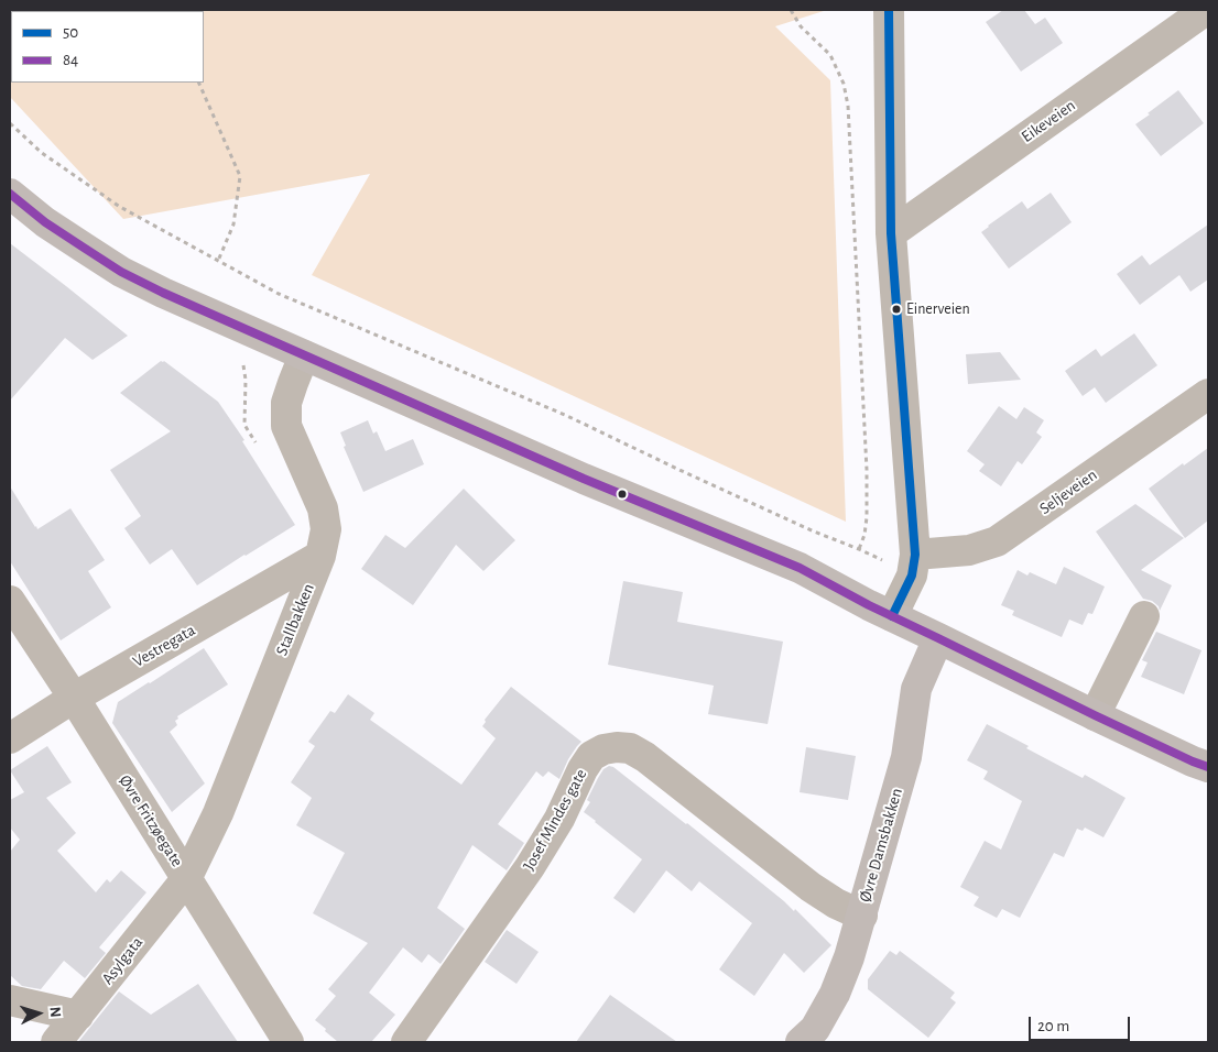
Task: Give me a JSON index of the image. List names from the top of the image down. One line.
{"streets":{"main road":["Øvre Damsbakken"],"street":["Eikeveien","Seljeveien","Stallbakken","Vestregata","Josef Mindes gate","Øvre Fritzøegate","Asylgata"]},"crossings":[["Stallbakken","Vestregata"],["Stallbakken","Øvre Fritzøegate"],["Stallbakken","Asylgata"],["Vestregata","Øvre Fritzøegate"],["Josef Mindes gate","Øvre Damsbakken"],["Øvre Fritzøegate","Asylgata"]],"places":["Einerveien"],"lines":["transit line 50","transit line 84"],"legend":["50","84"],"scale_bar":"20 m","north":"right"}
